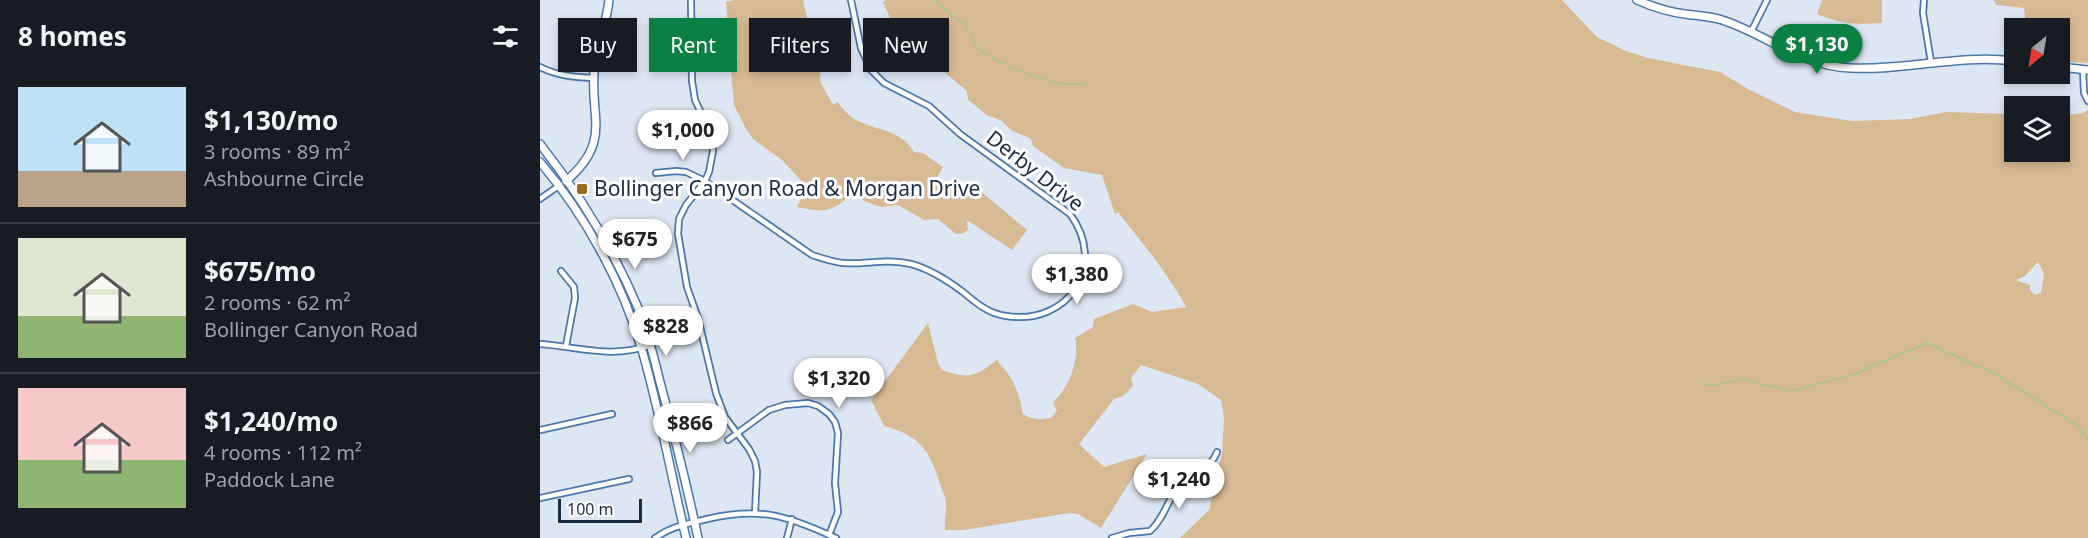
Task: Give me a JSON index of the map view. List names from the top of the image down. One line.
{"streets":{"street":["Derby Drive"]},"places":{"transit":["Bollinger Canyon Road & Morgan Drive"]},"scale_bar":"100 m","north":"bottom left","page":{"heading":"8 homes","chip":["Buy","Rent","Filters","New"],"price":["$1,130","$1,000","$675","$1,380","$828","$1,320","$866","$1,240"],"list":[{"name":"$1,130/mo","note":"3 rooms · 89 m² · Ashbourne Circle"},{"name":"$675/mo","note":"2 rooms · 62 m² · Bollinger Canyon Road"},{"name":"$1,240/mo","note":"4 rooms · 112 m² · Paddock Lane"}],"scale":"100 m"}}
